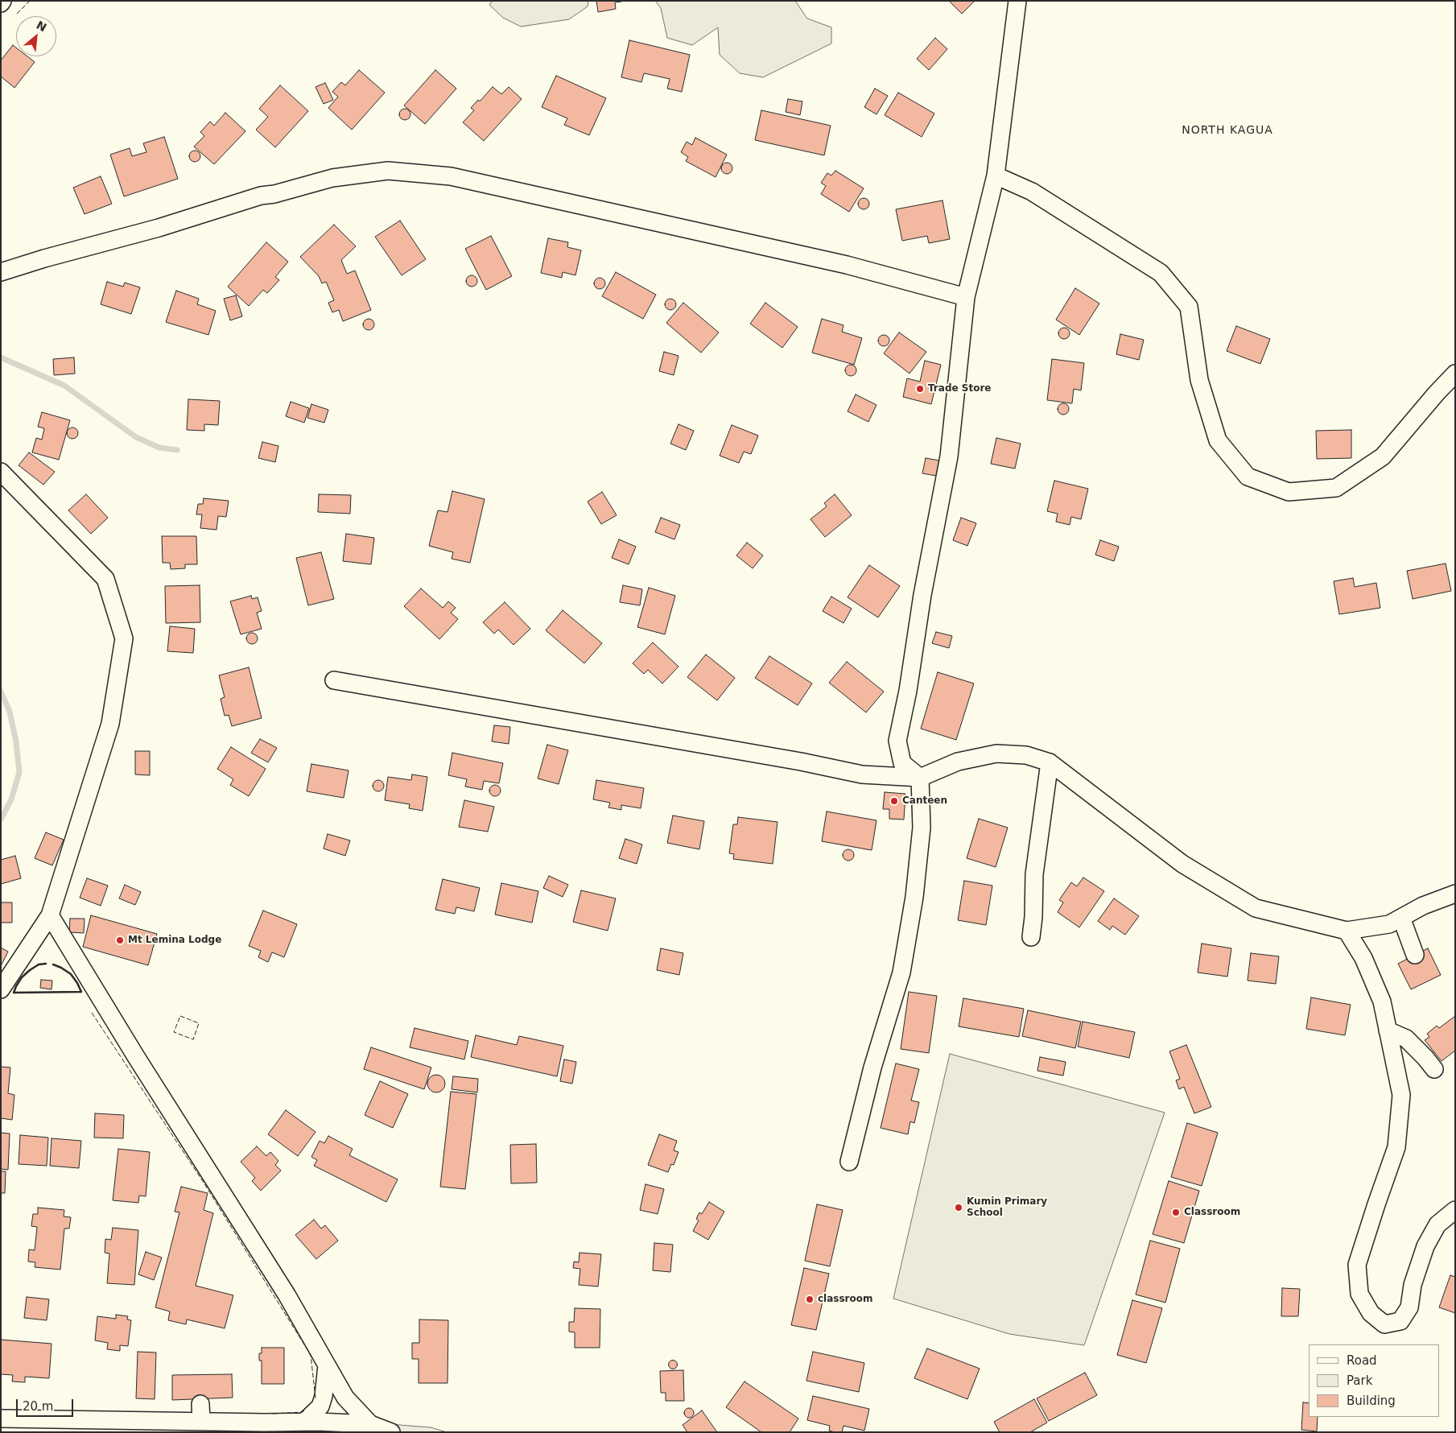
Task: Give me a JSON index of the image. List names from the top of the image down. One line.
{"districts":["NORTH KAGUA"],"places":["Trade Store","Canteen","Mt Lemina Lodge","Kumin Primary School","Classroom","classroom"],"legend":["Road","Park","Building"],"scale_bar":"20 m","north":"top right"}
